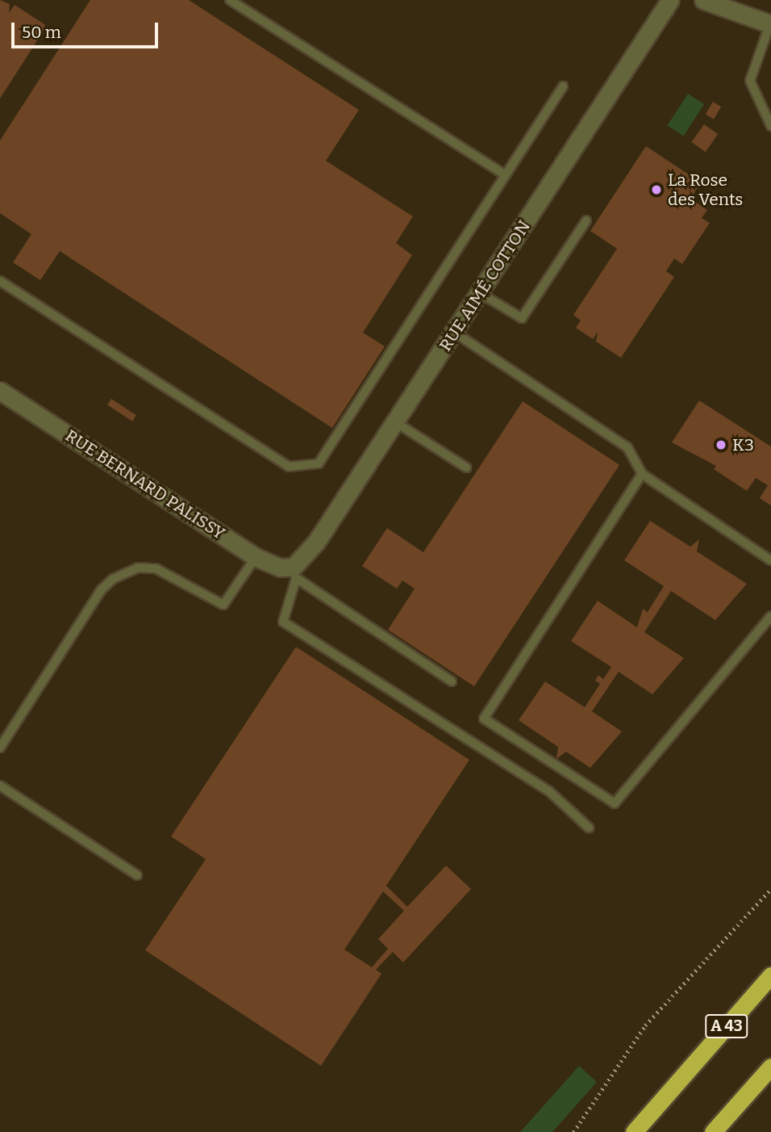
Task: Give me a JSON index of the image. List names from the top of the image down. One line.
{"streets":{"highway":["A 43"],"street":["RUE AIMÉ COTTON","RUE BERNARD PALISSY"]},"crossings":[["RUE AIMÉ COTTON","RUE BERNARD PALISSY"]],"places":["La Rose des Vents","K3"],"scale_bar":"50 m"}
